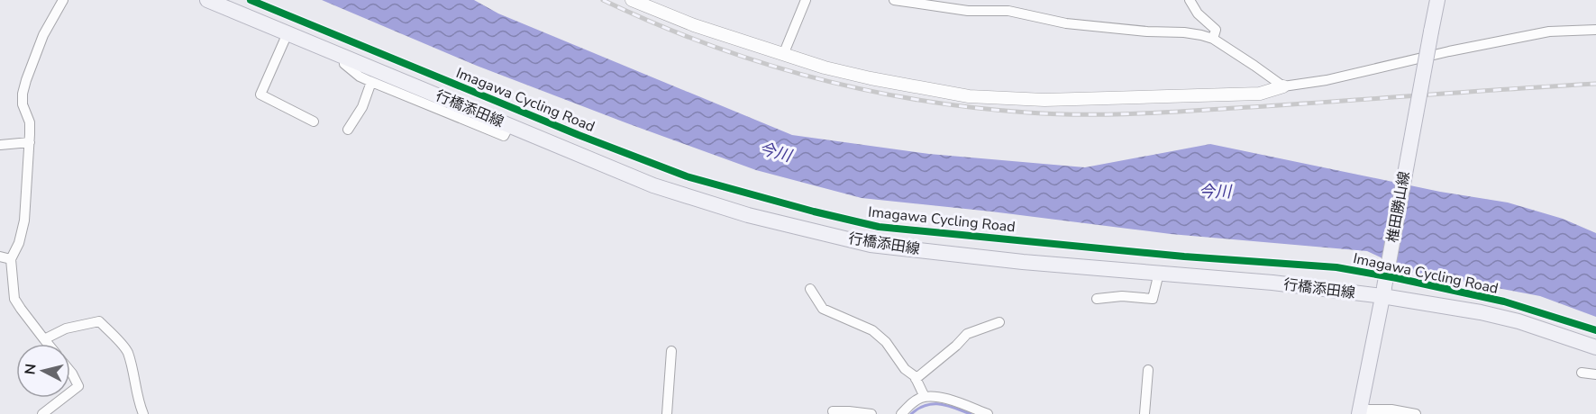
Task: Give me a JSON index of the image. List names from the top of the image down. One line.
{"streets":{"main road":["行橋添田線","椎田勝山線"],"cycle path":["Imagawa Cycling Road"]},"crossings":[["行橋添田線","椎田勝山線"]],"water":["今川"],"north":"left"}
